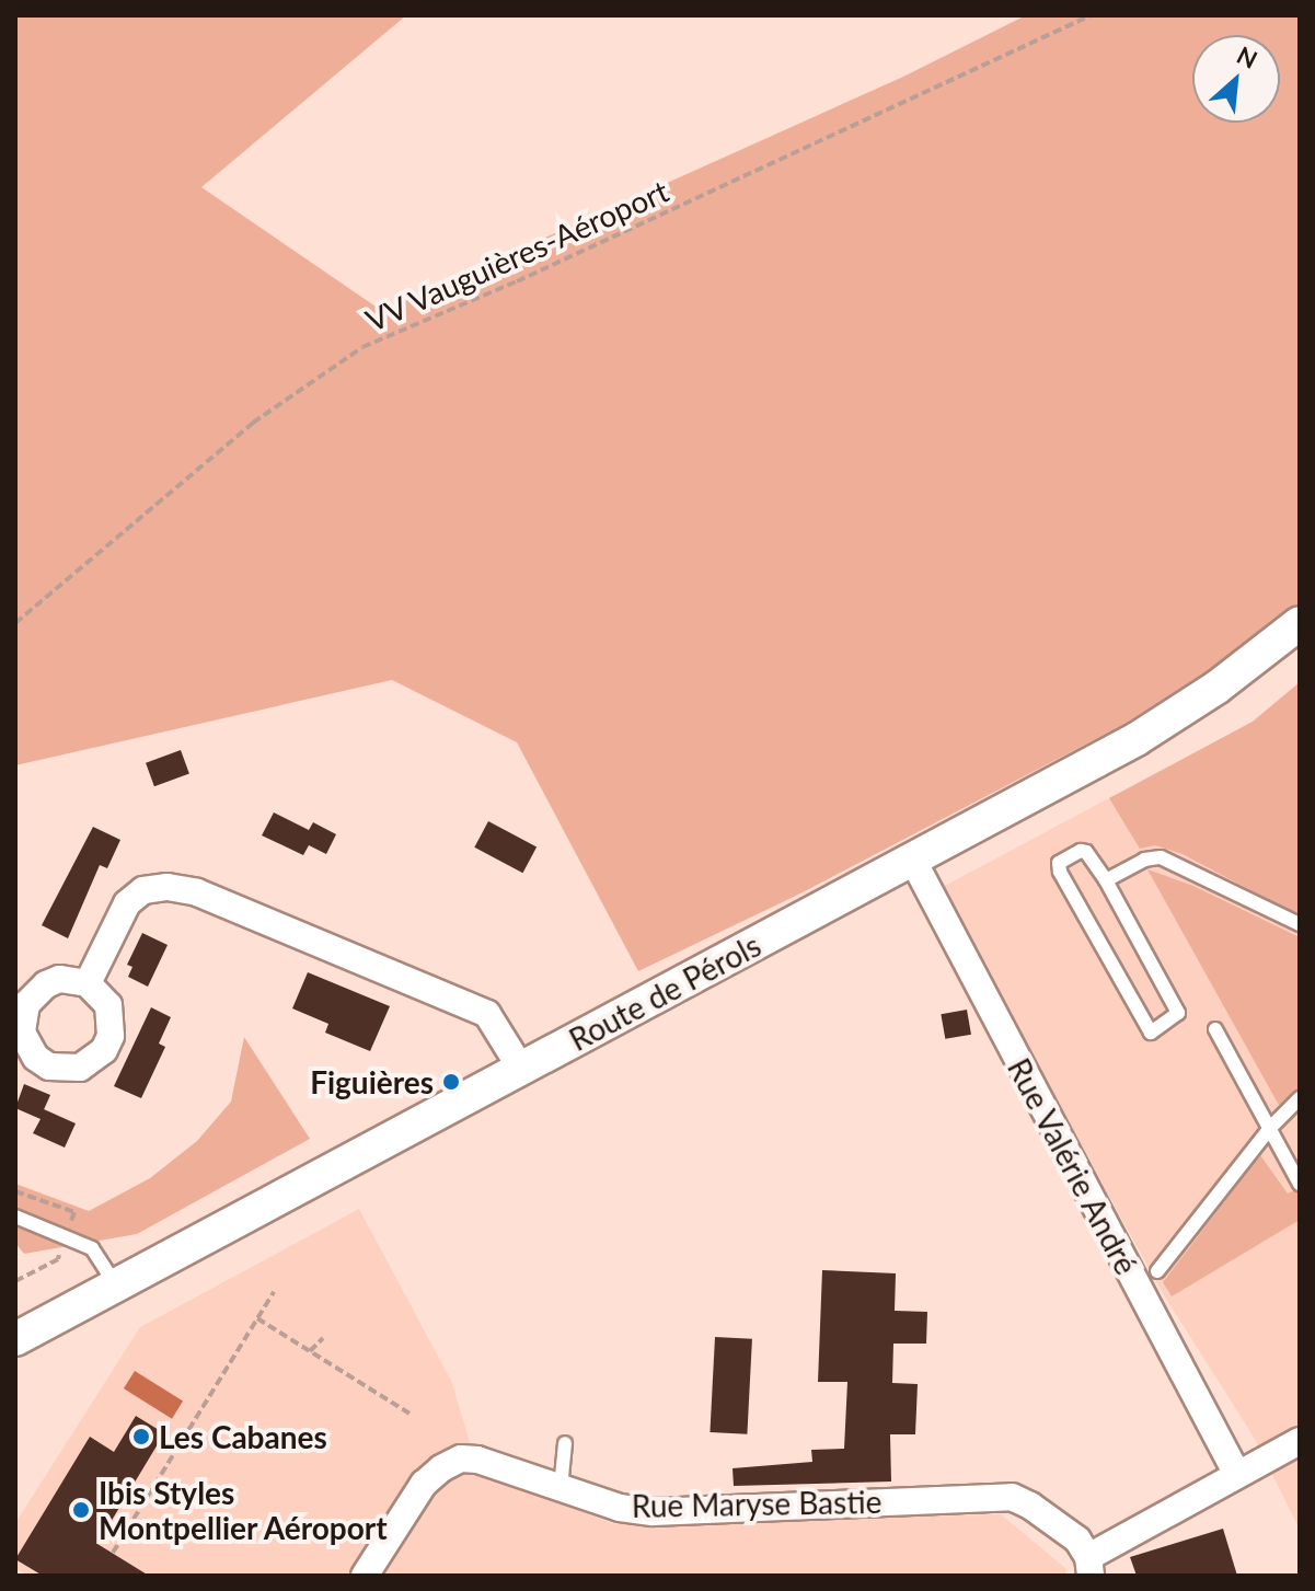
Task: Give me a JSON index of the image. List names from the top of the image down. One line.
{"streets":{"street":["Route de Pérols","Rue Valérie André","Rue Maryse Bastie"],"path":["VV Vauguières-Aéroport"]},"crossings":[["Route de Pérols","Rue Valérie André"]],"places":["Figuières","Les Cabanes","Ibis Styles Montpellier Aéroport"],"north":"top right"}
